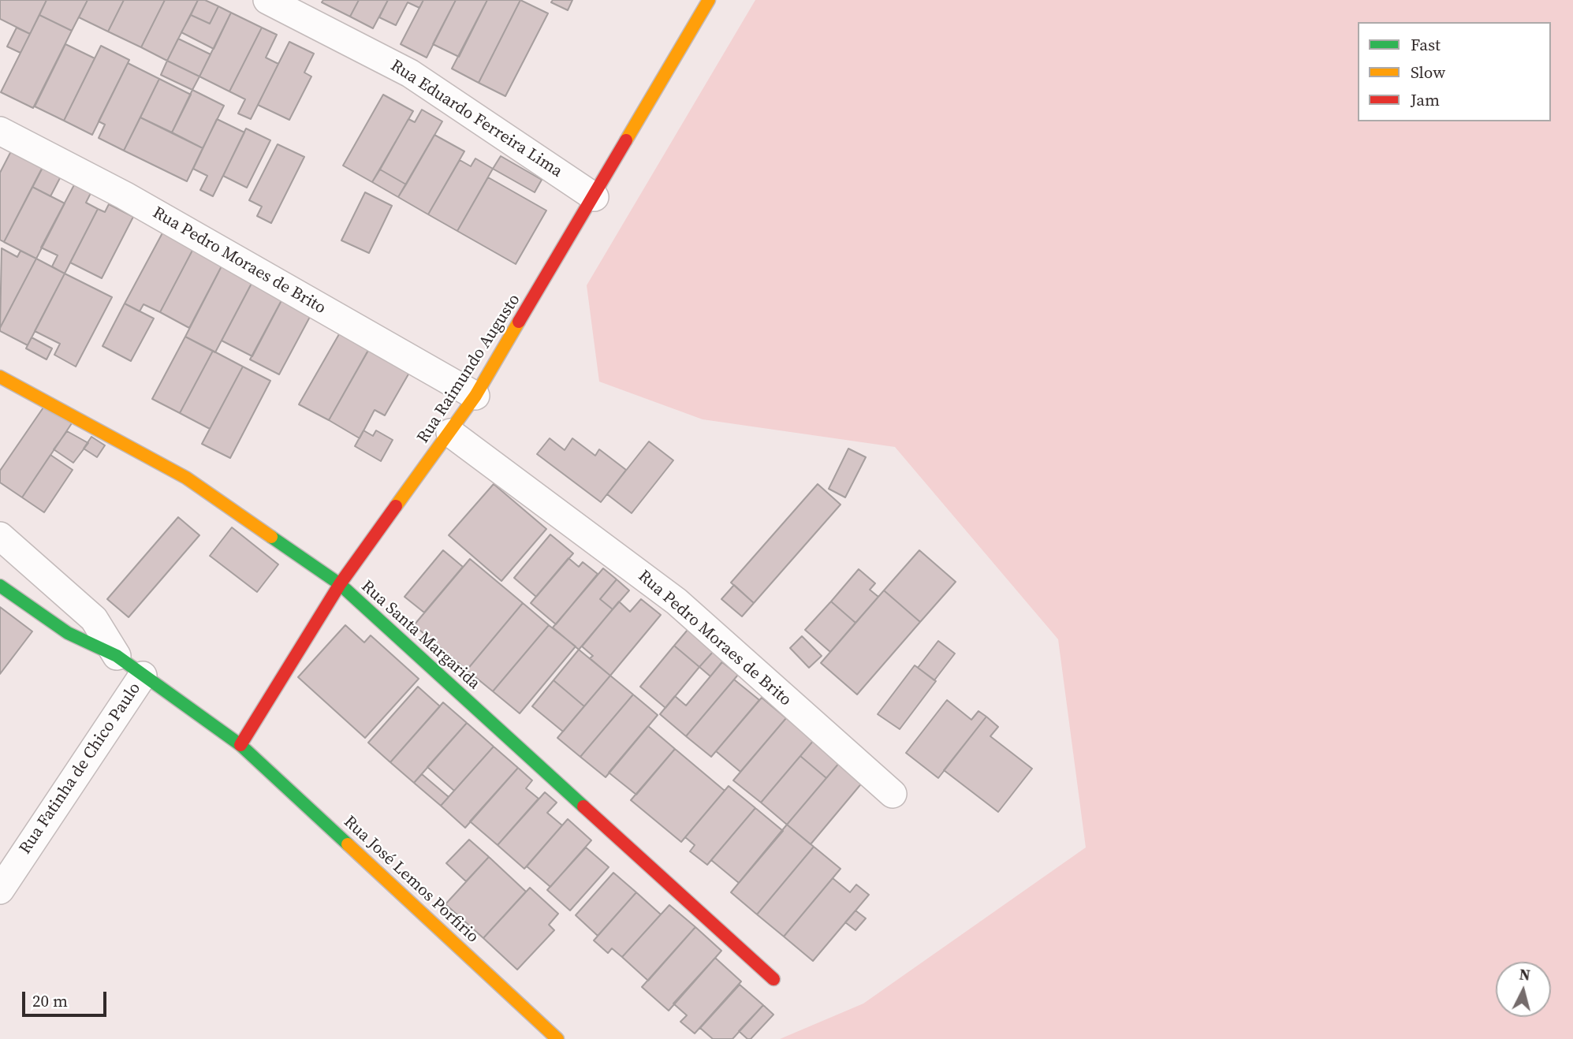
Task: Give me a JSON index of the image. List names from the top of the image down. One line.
{"streets":{"street":["Rua Eduardo Ferreira Lima","Rua Pedro Moraes de Brito","Rua Raimundo Augusto","Rua Santa Margarida","Rua Fatinha de Chico Paulo","Rua José Lemos Porfirio"]},"crossings":[["Rua Eduardo Ferreira Lima","Rua Raimundo Augusto"],["Rua Pedro Moraes de Brito","Rua Raimundo Augusto"],["Rua Raimundo Augusto","Rua Santa Margarida"],["Rua Raimundo Augusto","Rua José Lemos Porfirio"],["Rua Fatinha de Chico Paulo","Rua José Lemos Porfirio"]],"legend":["Fast","Slow","Jam"],"scale_bar":"20 m","north":"top"}
